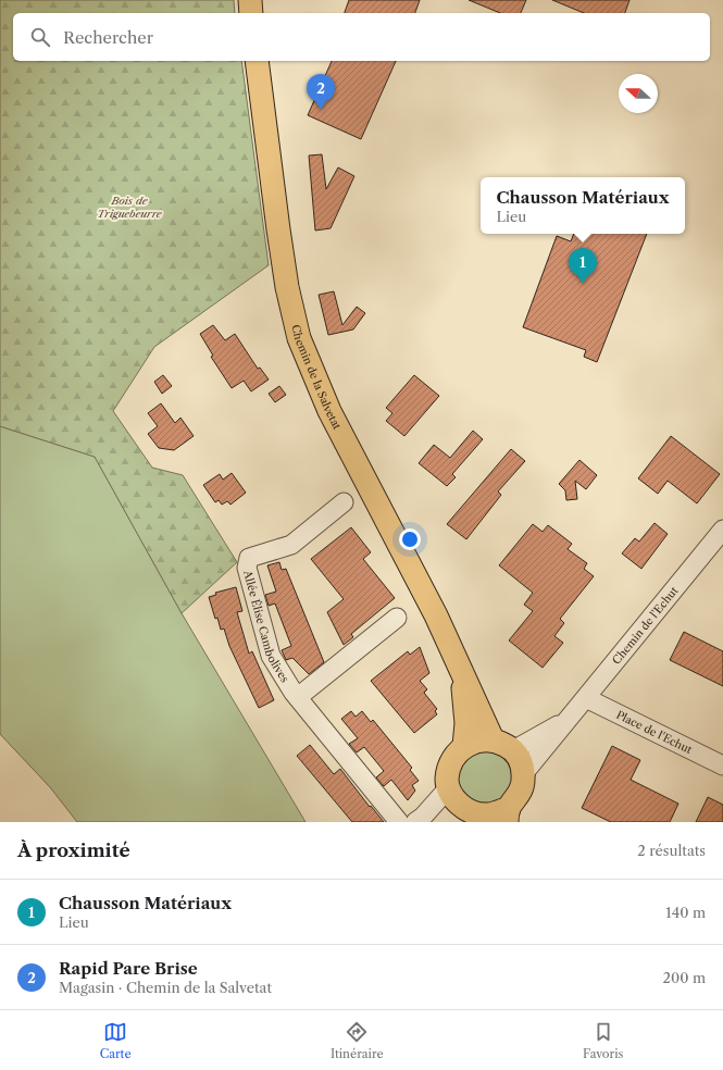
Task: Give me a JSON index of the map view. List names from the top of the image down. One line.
{"streets":{"main road":["Chemin de la Salvetat"],"street":["Allée Élise Cambolives","Chemin de l'Echut","Place de l'Echut"]},"crossings":[["Chemin de la Salvetat","Chemin de l'Echut"],["Chemin de l'Echut","Place de l'Echut"]],"parks":["Bois de Triguebeurre"],"north":"left","page":{"search":"Rechercher","pins":["2","1"],"popup":["Chausson Matériaux","Lieu"],"heading":["À proximité","2 résultats"],"list":[{"mark":"1","name":"Chausson Matériaux","note":"Lieu","value":"140 m"},{"mark":"2","name":"Rapid Pare Brise","note":"Magasin · Chemin de la Salvetat","value":"200 m"}],"nav":["Carte","Itinéraire","Favoris"]}}
